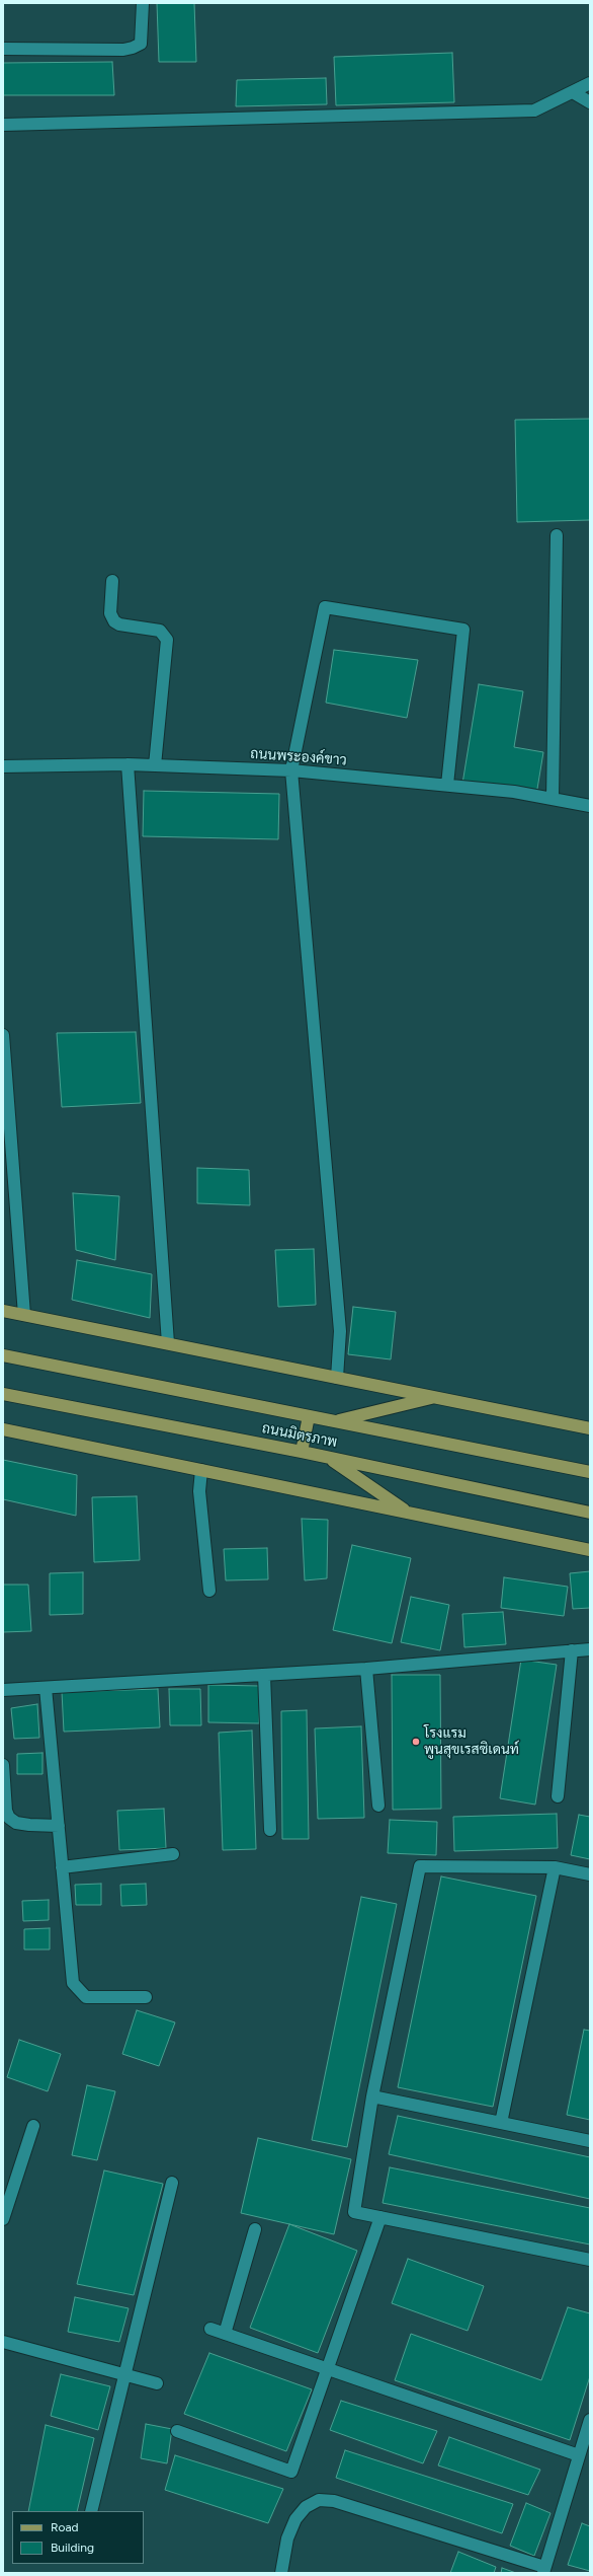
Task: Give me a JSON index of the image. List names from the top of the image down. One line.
{"streets":{"main road":["ถนนมิตรภาพ"],"street":["ถนนพระองค์ขาว"]},"places":["โรงแรม พูนสุขเรสซิเดนท์"],"legend":["Road","Building"]}
